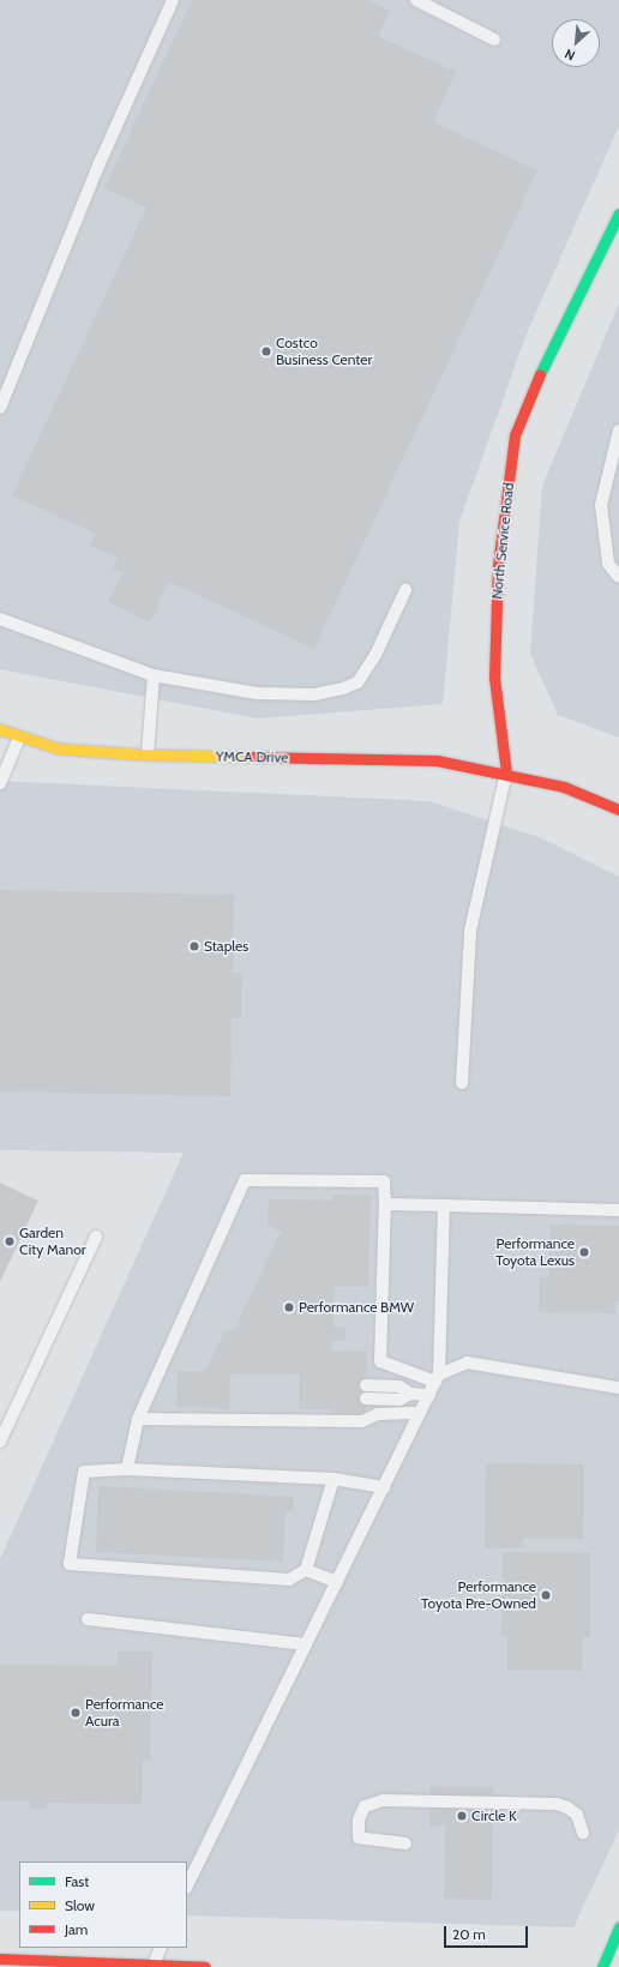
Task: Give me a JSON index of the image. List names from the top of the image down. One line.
{"streets":{"street":["North Service Road","YMCA Drive"]},"crossings":[["North Service Road","YMCA Drive"]],"places":["Costco Business Center","Staples","Garden City Manor","Performance Toyota Lexus","Performance BMW","Performance Toyota Pre-Owned","Performance Acura","Circle K"],"legend":["Fast","Slow","Jam"],"scale_bar":"20 m","north":"bottom left"}
